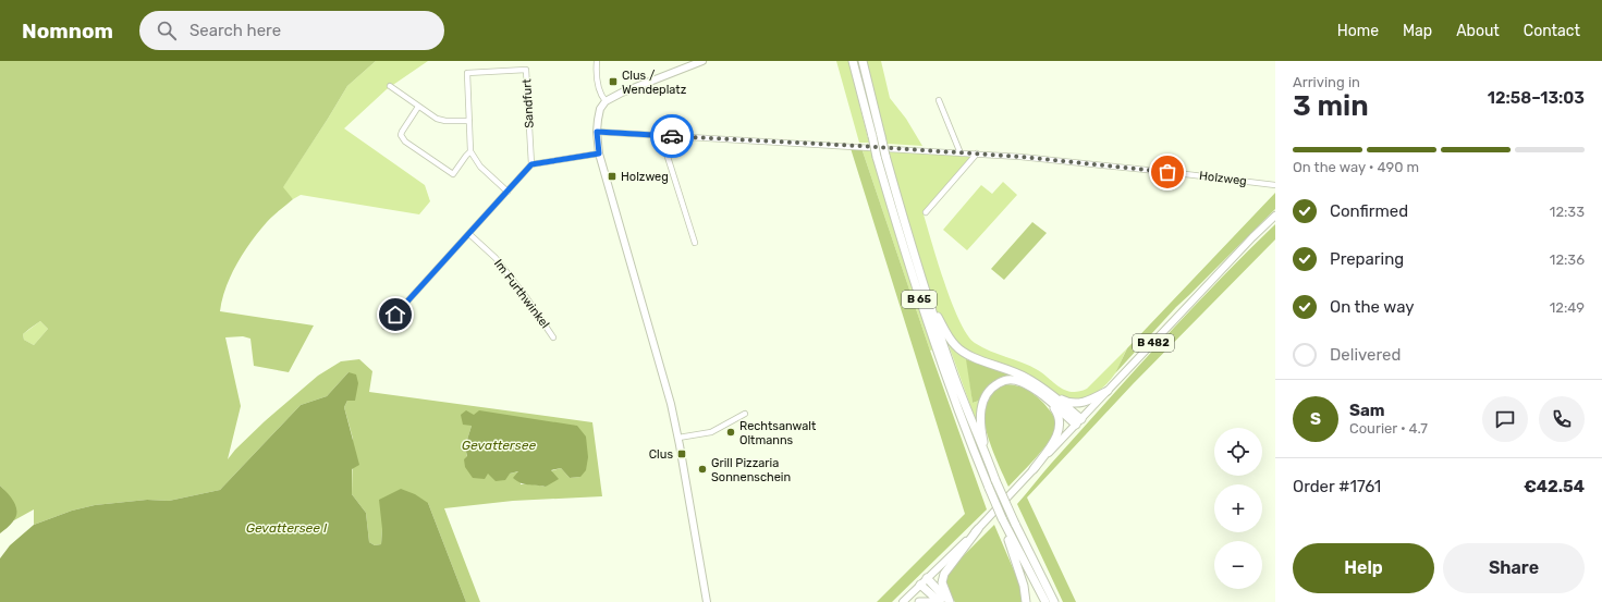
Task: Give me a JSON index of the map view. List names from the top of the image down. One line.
{"streets":{"highway":["B 65"],"main road":["B 482"],"street":["Sandfurt","Holzweg","Im Furthwinkel"]},"water":["Gevattersee","Gevattersee I"],"places":{"transit":["Clus / Wendeplatz","Holzweg","Clus"],"other":["Rechtsanwalt Oltmanns","Grill Pizzaria Sonnenschein"]},"page":{"header":"Nomnom","search":"Search here","nav":["Home","Map","About","Contact"],"heading":["3 min","Arriving in","12:58–13:03"],"panel":["Sam","Courier · 4.7","Order #1761","€42.54"],"bar":"On the way · 490 m","list":[["Confirmed","12:33"],["Preparing","12:36"],["On the way","12:49"],"Delivered"],"round":"S","map_buttons":["+","−"],"buttons":["Help","Share"]}}
